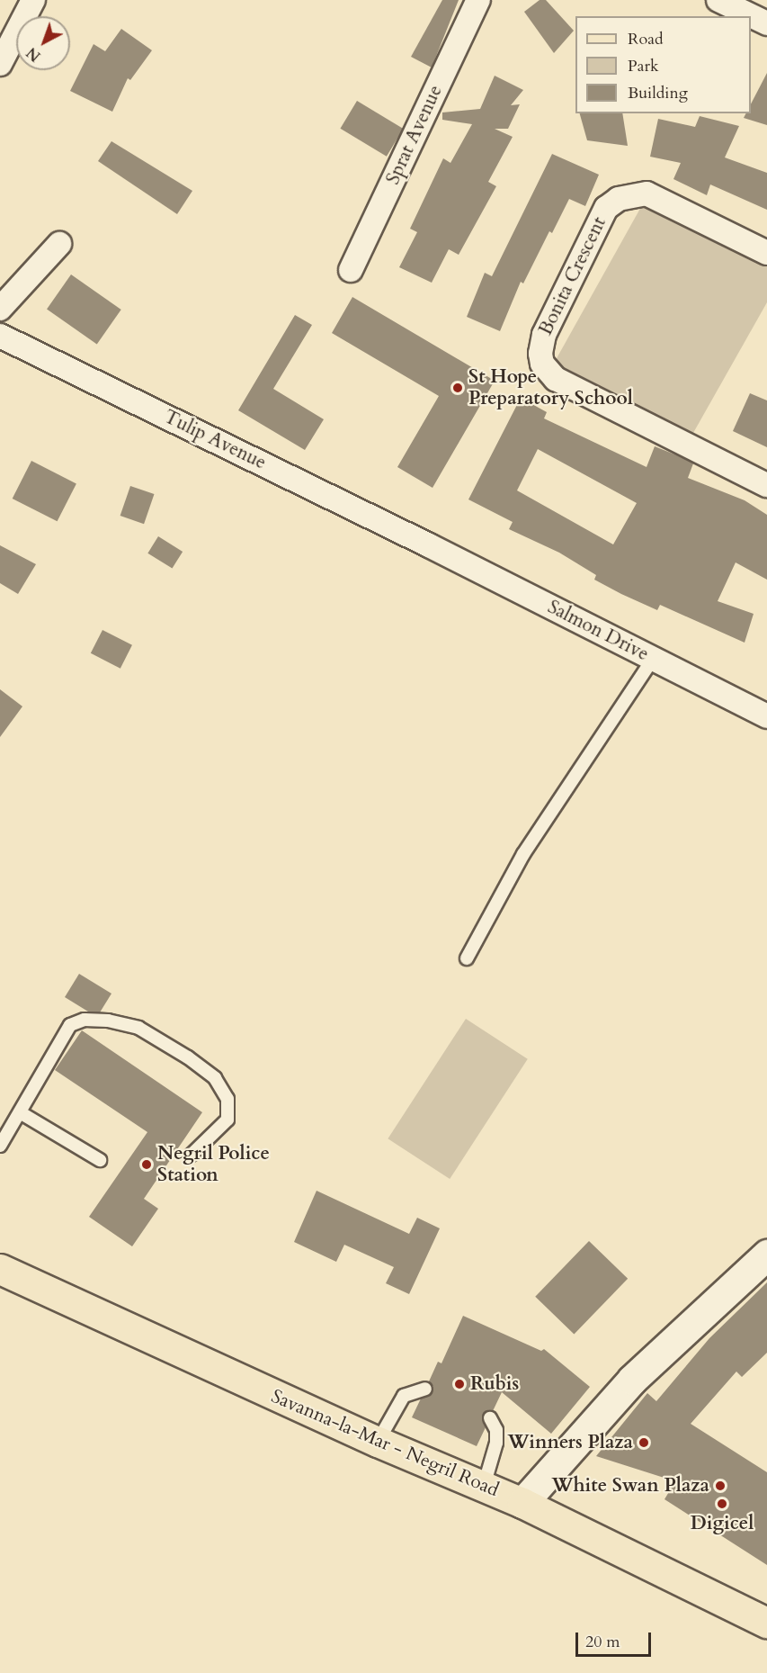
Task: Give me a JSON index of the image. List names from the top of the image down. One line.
{"streets":{"main road":["Savanna-la-Mar - Negril Road"],"street":["Sprat Avenue","Bonita Crescent","Tulip Avenue","Salmon Drive"]},"crossings":[["Tulip Avenue","Salmon Drive"]],"places":["St Hope Preparatory School","Negril Police Station","Rubis","Winners Plaza","White Swan Plaza","Digicel"],"legend":["Road","Park","Building"],"scale_bar":"20 m","north":"bottom left"}
